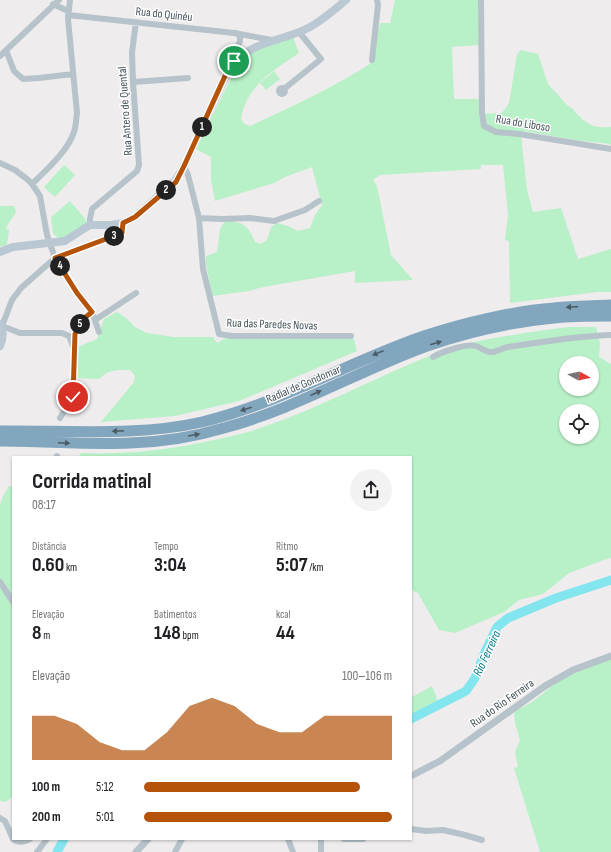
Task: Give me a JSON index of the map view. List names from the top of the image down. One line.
{"streets":{"highway":["Radial de Gondomar"],"street":["Rua do Quinéu","Rua Antero de Quental","Rua do Liboso","Rua das Paredes Novas","Rua do Rio Ferreira"]},"crossings":[["Rua do Quinéu","Rua Antero de Quental"]],"water":["Rio Ferreira"],"north":"right","page":{"pins":["1","2","3","4","5"],"heading":["Corrida matinal","08:17"],"stats":[["Distância","0.60 km"],["Tempo","3:04"],["Ritmo","5:07 /km"],["Elevação","8 m"],["Batimentos","148 bpm"],["kcal","44"]],"chart":["Elevação","100–106 m"],"list":[{"name":"100 m","note":"5:12"},{"name":"200 m","note":"5:01"}]}}
